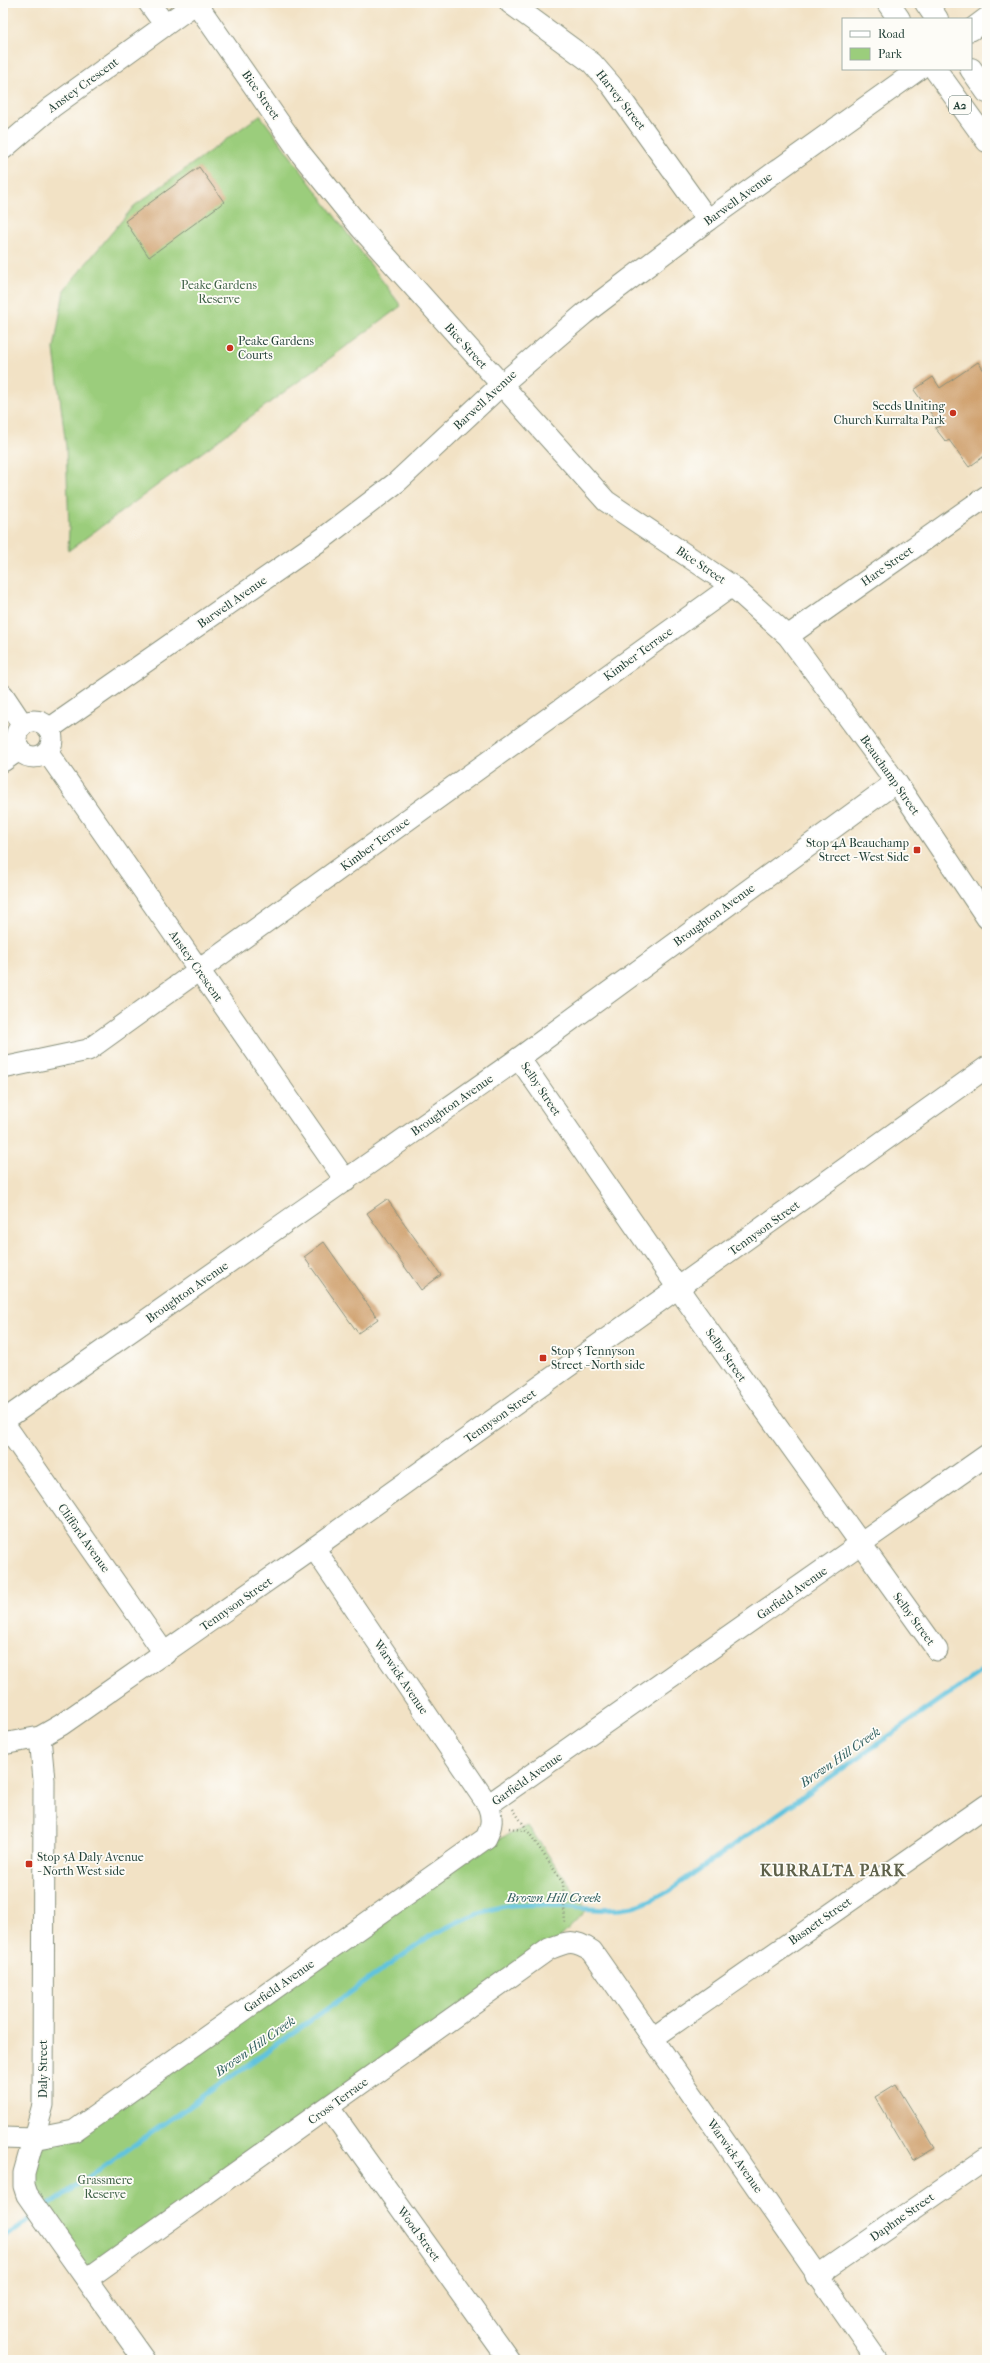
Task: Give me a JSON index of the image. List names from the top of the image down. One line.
{"streets":{"highway":["A2"],"street":["Anstey Crescent","Bice Street","Harvey Street","Barwell Avenue","Hare Street","Kimber Terrace","Beauchamp Street","Broughton Avenue","Selby Street","Tennyson Street","Clifford Avenue","Garfield Avenue","Warwick Avenue","Basnett Street","Daly Street","Cross Terrace","Daphne Street","Wood Street"]},"crossings":[["Anstey Crescent","Bice Street"],["Anstey Crescent","Barwell Avenue"],["Anstey Crescent","Kimber Terrace"],["Anstey Crescent","Broughton Avenue"],["Bice Street","Barwell Avenue"],["Bice Street","Hare Street"],["Bice Street","Kimber Terrace"],["Bice Street","Beauchamp Street"],["Harvey Street","Barwell Avenue"],["Hare Street","Beauchamp Street"],["Beauchamp Street","Broughton Avenue"],["Broughton Avenue","Selby Street"],["Broughton Avenue","Clifford Avenue"],["Selby Street","Tennyson Street"],["Selby Street","Garfield Avenue"],["Tennyson Street","Clifford Avenue"],["Tennyson Street","Warwick Avenue"],["Tennyson Street","Daly Street"],["Garfield Avenue","Warwick Avenue"],["Garfield Avenue","Daly Street"],["Warwick Avenue","Basnett Street"],["Warwick Avenue","Cross Terrace"],["Warwick Avenue","Daphne Street"],["Daly Street","Cross Terrace"],["Cross Terrace","Wood Street"]],"districts":["KURRALTA PARK"],"water":["Brown Hill Creek"],"parks":["Peake Gardens Reserve","Grassmere Reserve"],"places":{"other":["Peake Gardens Courts","Seeds Uniting Church Kurralta Park"],"transit":["Stop 4A Beauchamp Street - West Side","Stop 5 Tennyson Street - North side","Stop 5A Daly Avenue - North West side"]},"legend":["Road","Park"]}
